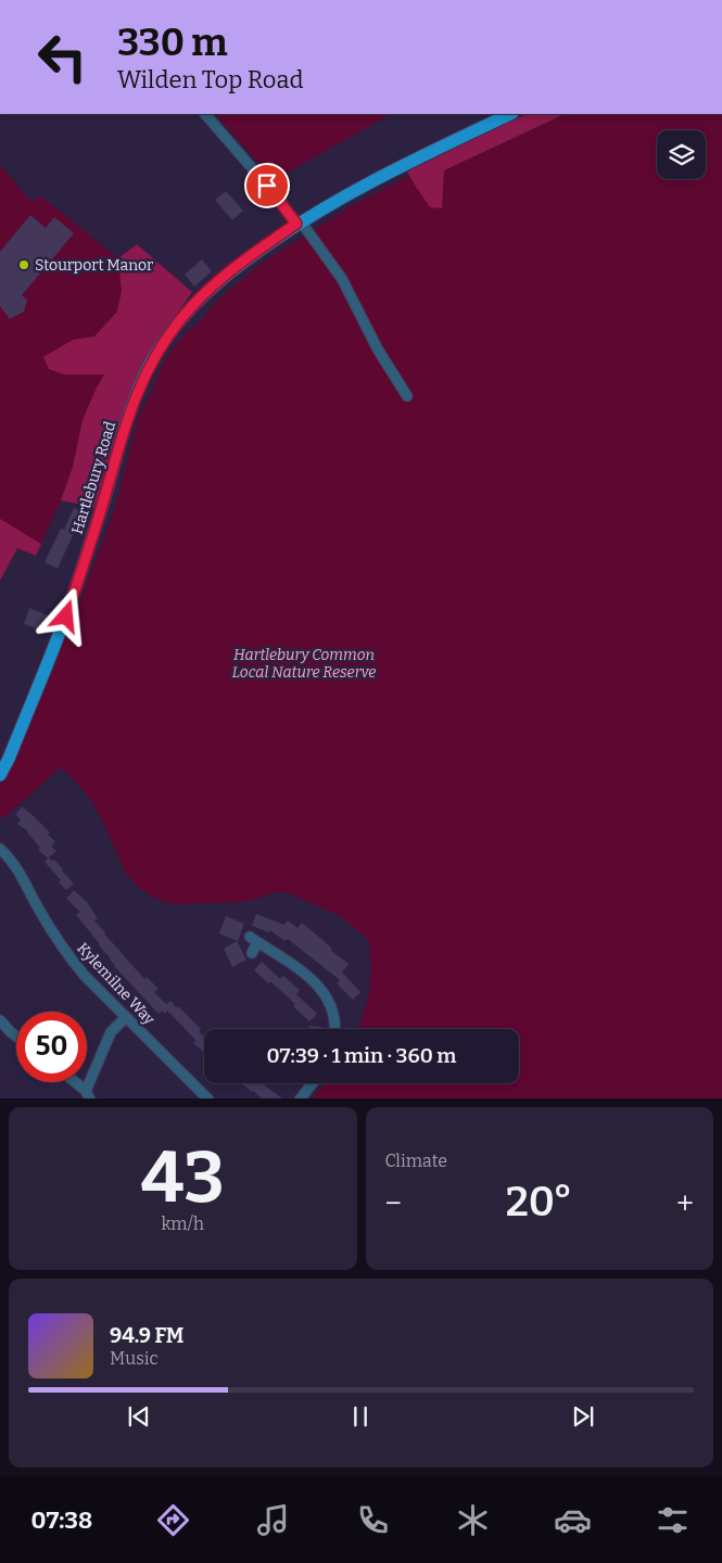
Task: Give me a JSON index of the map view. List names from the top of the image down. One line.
{"streets":{"main road":["Hartlebury Road"],"street":["Kylemilne Way"]},"parks":["Hartlebury Common Local Nature Reserve"],"places":["Stourport Manor"],"page":{"turn":["330 m","Wilden Top Road"],"limit":"50","trip":"07:39 · 1 min · 360 m","tile":[["43","km/h"],"Climate"],"heat":["−","20°","+"],"song":["94.9 FM","Music"],"tabs":"07:38"}}
